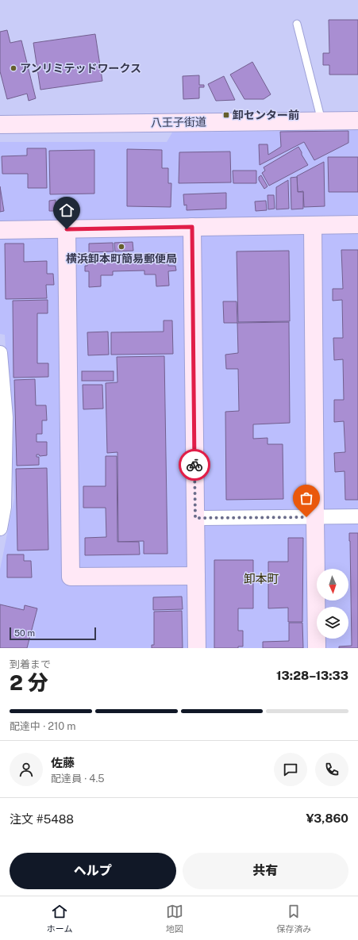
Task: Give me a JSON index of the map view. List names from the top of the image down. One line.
{"streets":{"street":["八王子街道"]},"districts":["卸本町"],"places":{"other":["アンリミテッドワークス","横浜卸本町簡易郵便局"],"transit":["卸センター前"]},"scale_bar":"50 m","north":"bottom","page":{"scale":"50 m","heading":["2 分","到着まで","13:28–13:33"],"panel":["佐藤","配達員 · 4.5","注文 #5488","¥3,860"],"bar":"配達中 · 210 m","buttons":["ヘルプ","共有"],"tabs":["ホーム","地図","保存済み"]}}
